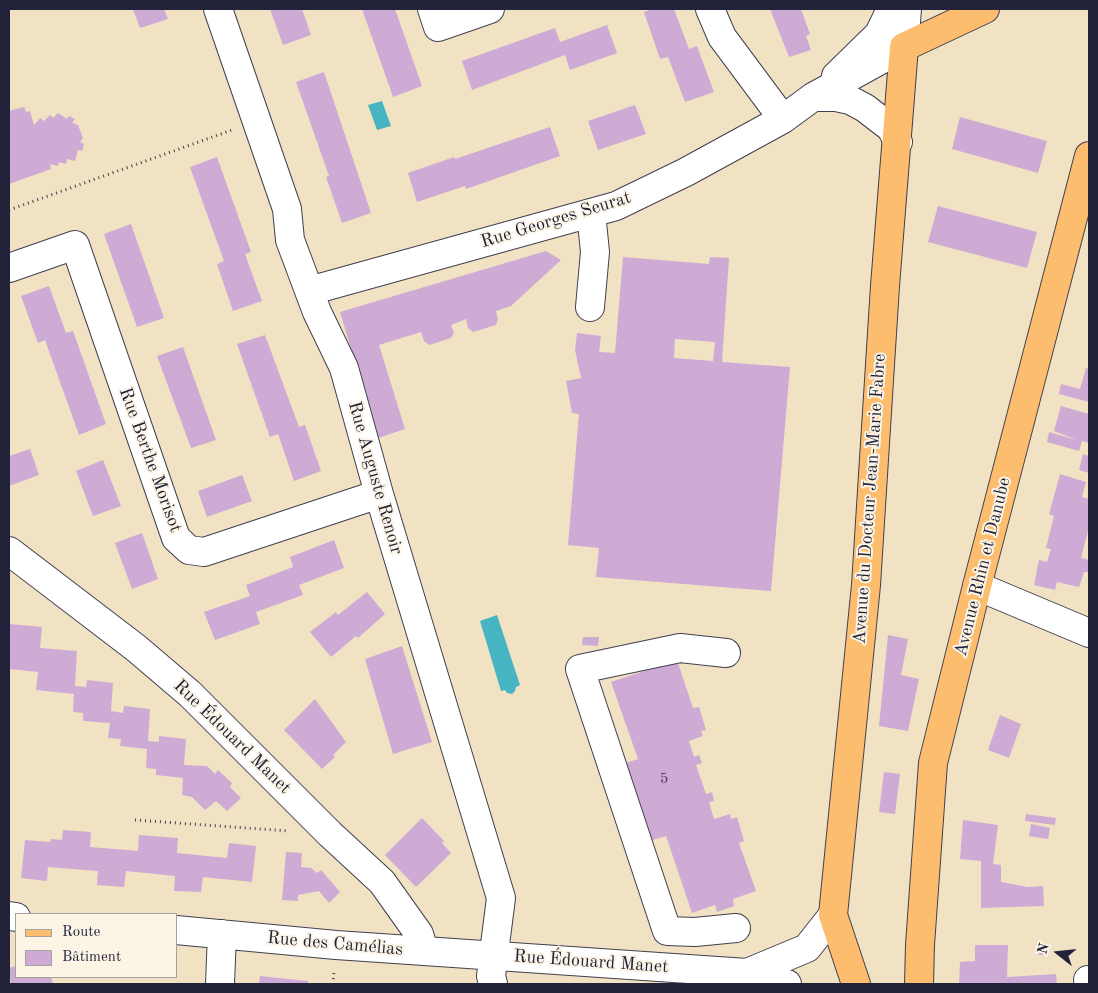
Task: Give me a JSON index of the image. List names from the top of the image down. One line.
{"streets":{"main road":["Rue Georges Seurat","Avenue du Docteur Jean-Marie Fabre","Avenue Rhin et Danube"],"street":["Rue Berthe Morisot","Rue Auguste Renoir","Rue Édouard Manet","Rue des Camélias"]},"crossings":[["Rue Georges Seurat","Rue Auguste Renoir"],["Rue Georges Seurat","Avenue du Docteur Jean-Marie Fabre"],["Rue Berthe Morisot","Rue Auguste Renoir"],["Rue Auguste Renoir","Rue Édouard Manet"],["Rue Auguste Renoir","Rue des Camélias"],["Avenue du Docteur Jean-Marie Fabre","Rue Édouard Manet"],["Rue Édouard Manet","Rue des Camélias"]],"house_numbers":["5"],"legend":["Route","Bâtiment"],"north":"left"}
